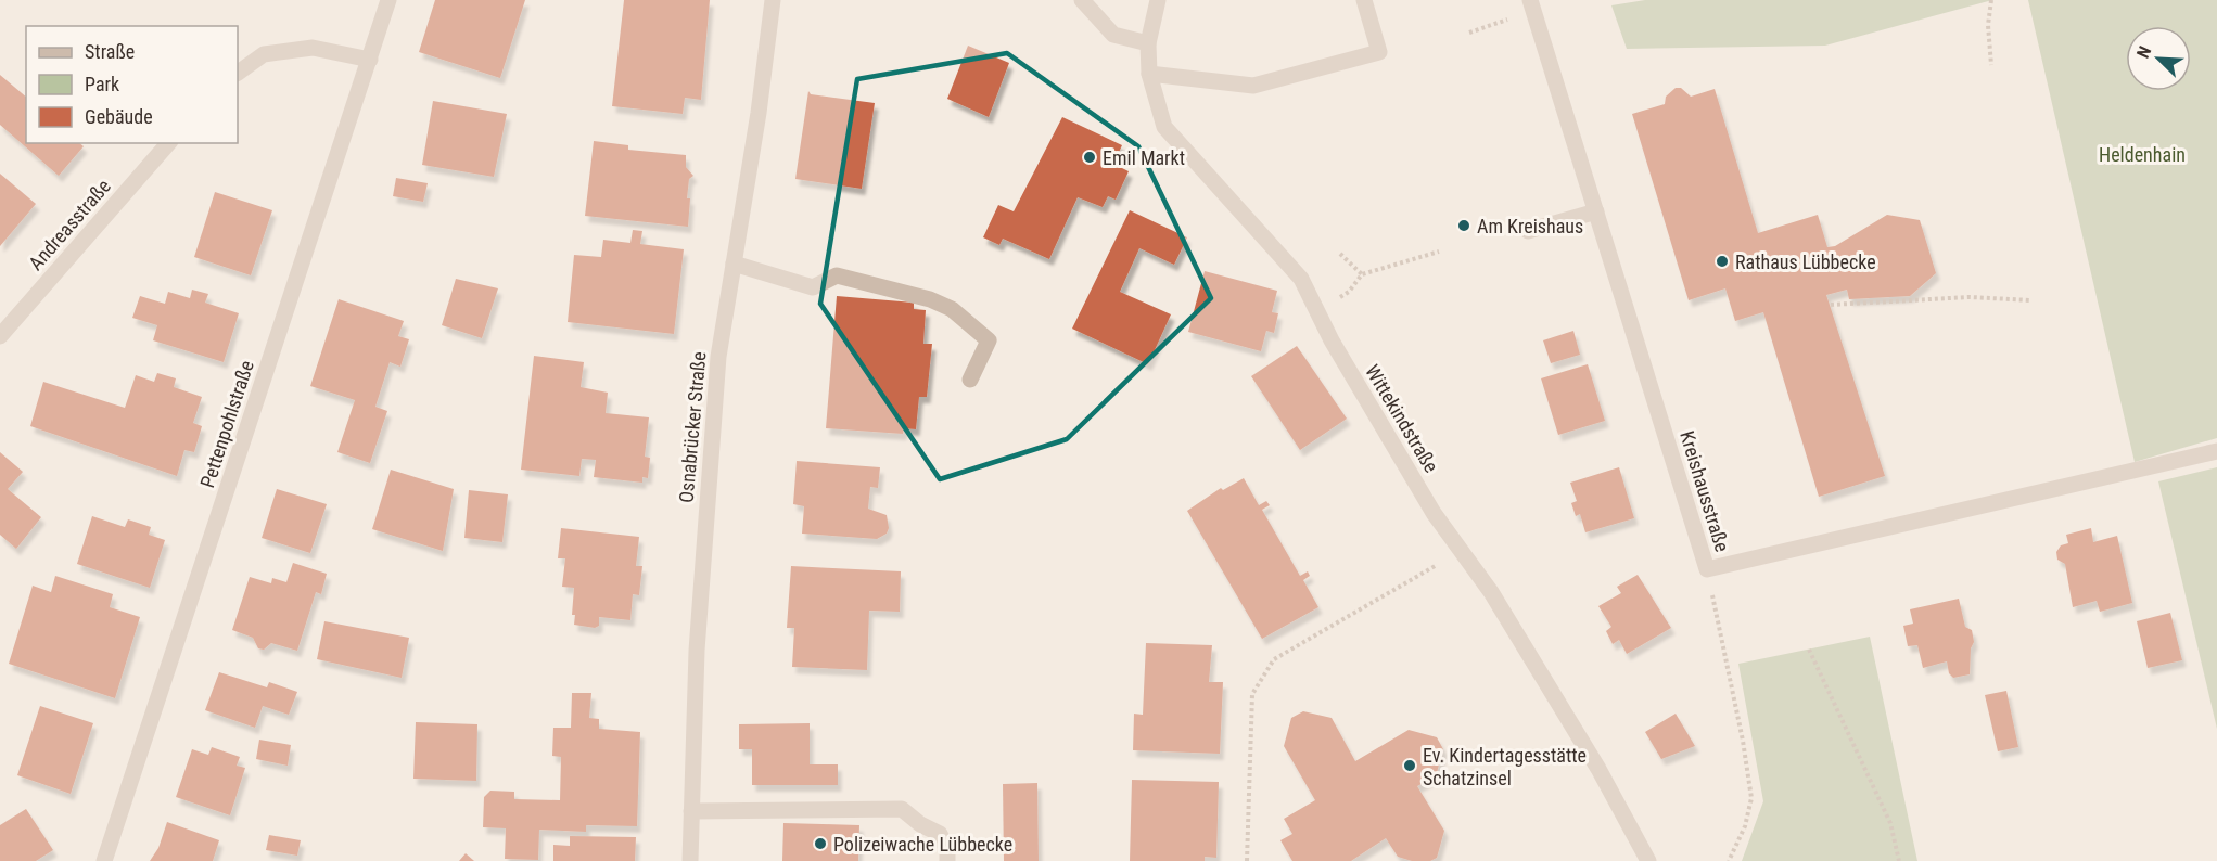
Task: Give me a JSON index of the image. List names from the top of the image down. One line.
{"streets":{"street":["Andreasstraße","Wittekindstraße","Pettenpohlstraße","Osnabrücker Straße","Kreishausstraße"]},"parks":["Heldenhain"],"places":["Emil Markt","Am Kreishaus","Rathaus Lübbecke","Ev. Kindertagesstätte Schatzinsel","Polizeiwache Lübbecke"],"legend":["Straße","Park","Gebäude"],"north":"top left"}
